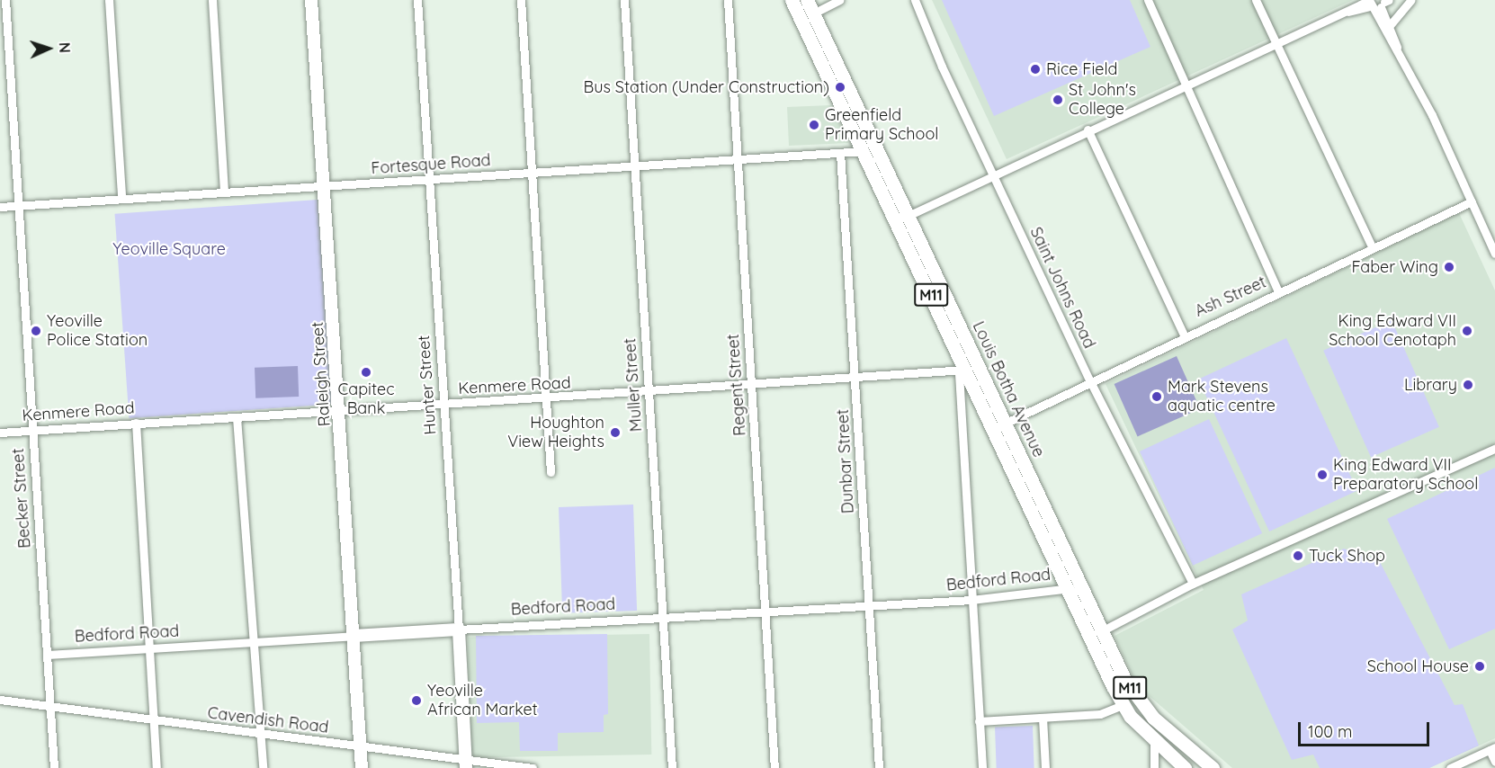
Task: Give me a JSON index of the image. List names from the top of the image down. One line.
{"streets":{"main road":["M11","Raleigh Street","Hunter Street","Louis Botha Avenue","Bedford Road"],"street":["Fortesque Road","Saint Johns Road","Ash Street","Muller Street","Regent Street","Kenmere Road","Dunbar Street","Becker Street","Cavendish Road"]},"crossings":[["Fortesque Road","Raleigh Street"],["Fortesque Road","Hunter Street"],["Fortesque Road","Muller Street"],["Fortesque Road","Regent Street"],["Fortesque Road","Louis Botha Avenue"],["Fortesque Road","Dunbar Street"],["Fortesque Road","Becker Street"],["Saint Johns Road","Ash Street"],["Ash Street","Louis Botha Avenue"],["Raleigh Street","Kenmere Road"],["Raleigh Street","Bedford Road"],["Raleigh Street","Cavendish Road"],["Hunter Street","Kenmere Road"],["Hunter Street","Bedford Road"],["Hunter Street","Cavendish Road"],["Muller Street","Kenmere Road"],["Muller Street","Bedford Road"],["Regent Street","Kenmere Road"],["Regent Street","Bedford Road"],["Kenmere Road","Louis Botha Avenue"],["Kenmere Road","Dunbar Street"],["Kenmere Road","Becker Street"],["Louis Botha Avenue","Bedford Road"],["Dunbar Street","Bedford Road"],["Becker Street","Bedford Road"],["Becker Street","Cavendish Road"]],"parks":["Yeoville Square"],"places":["Rice Field","Bus Station (Under Construction)","St John's College","Greenfield Primary School","Faber Wing","Yeoville Police Station","King Edward VII School Cenotaph","Capitec Bank","Library","Mark Stevens aquatic centre","Houghton View Heights","King Edward VII Preparatory School","Tuck Shop","School House","Yeoville African Market"],"scale_bar":"100 m","north":"right"}
